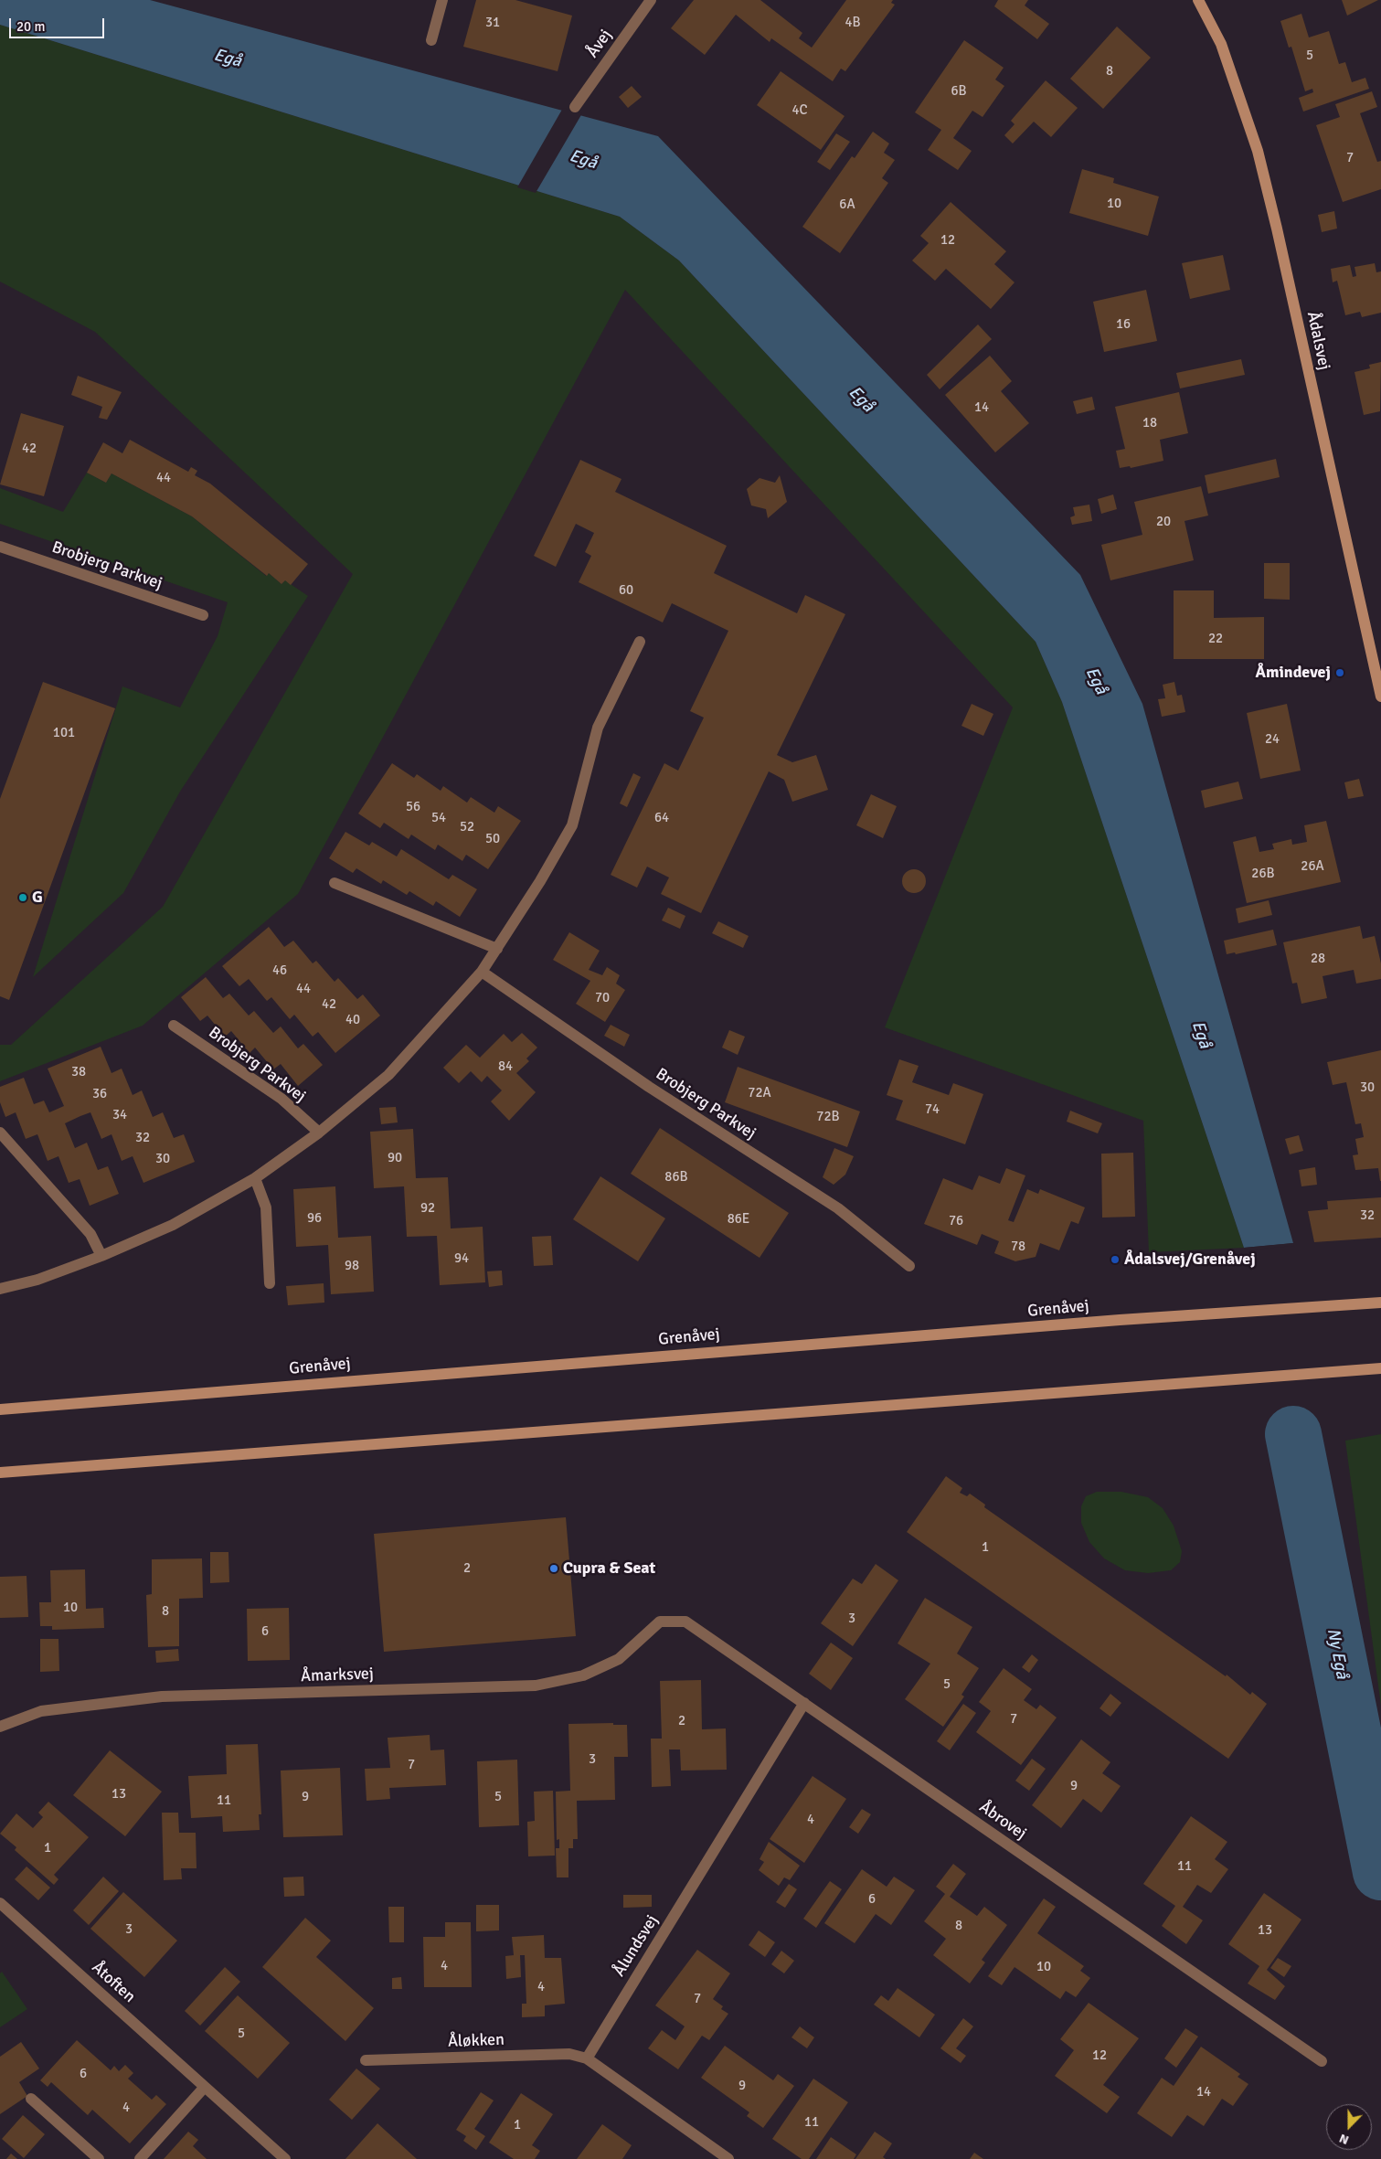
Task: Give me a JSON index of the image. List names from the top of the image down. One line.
{"streets":{"main road":["Ådalsvej","Grenåvej"],"street":["Åvej","Brobjerg Parkvej","Åmarksvej","Åbrovej","Ålundsvej","Åtoften","Åløkken"]},"crossings":[["Åmarksvej","Åbrovej"],["Åbrovej","Ålundsvej"],["Ålundsvej","Åløkken"]],"water":["Egå","Ny Egå"],"places":["Åmindevej","G","Ådalsvej/Grenåvej","Cupra & Seat"],"house_numbers":["31","4B","5","8","6B","4C","7","10","6A","12","16","14","18","42","44","20","60","22","101","24","56","54","64","52","50","26A","26B","28","46","44","70","42","40","84","38","30","72A","36","74","34","72B","32","90","30","86B","92","32","96","86E","76","78","94","98","1","2","10","8","3","6","5","7","2","3","7","9","13","9","5","11","4","1","11","6","8","3","13","4","10","4","7","5","12","6","9","14","4","11","1"],"scale_bar":"20 m","north":"bottom"}
